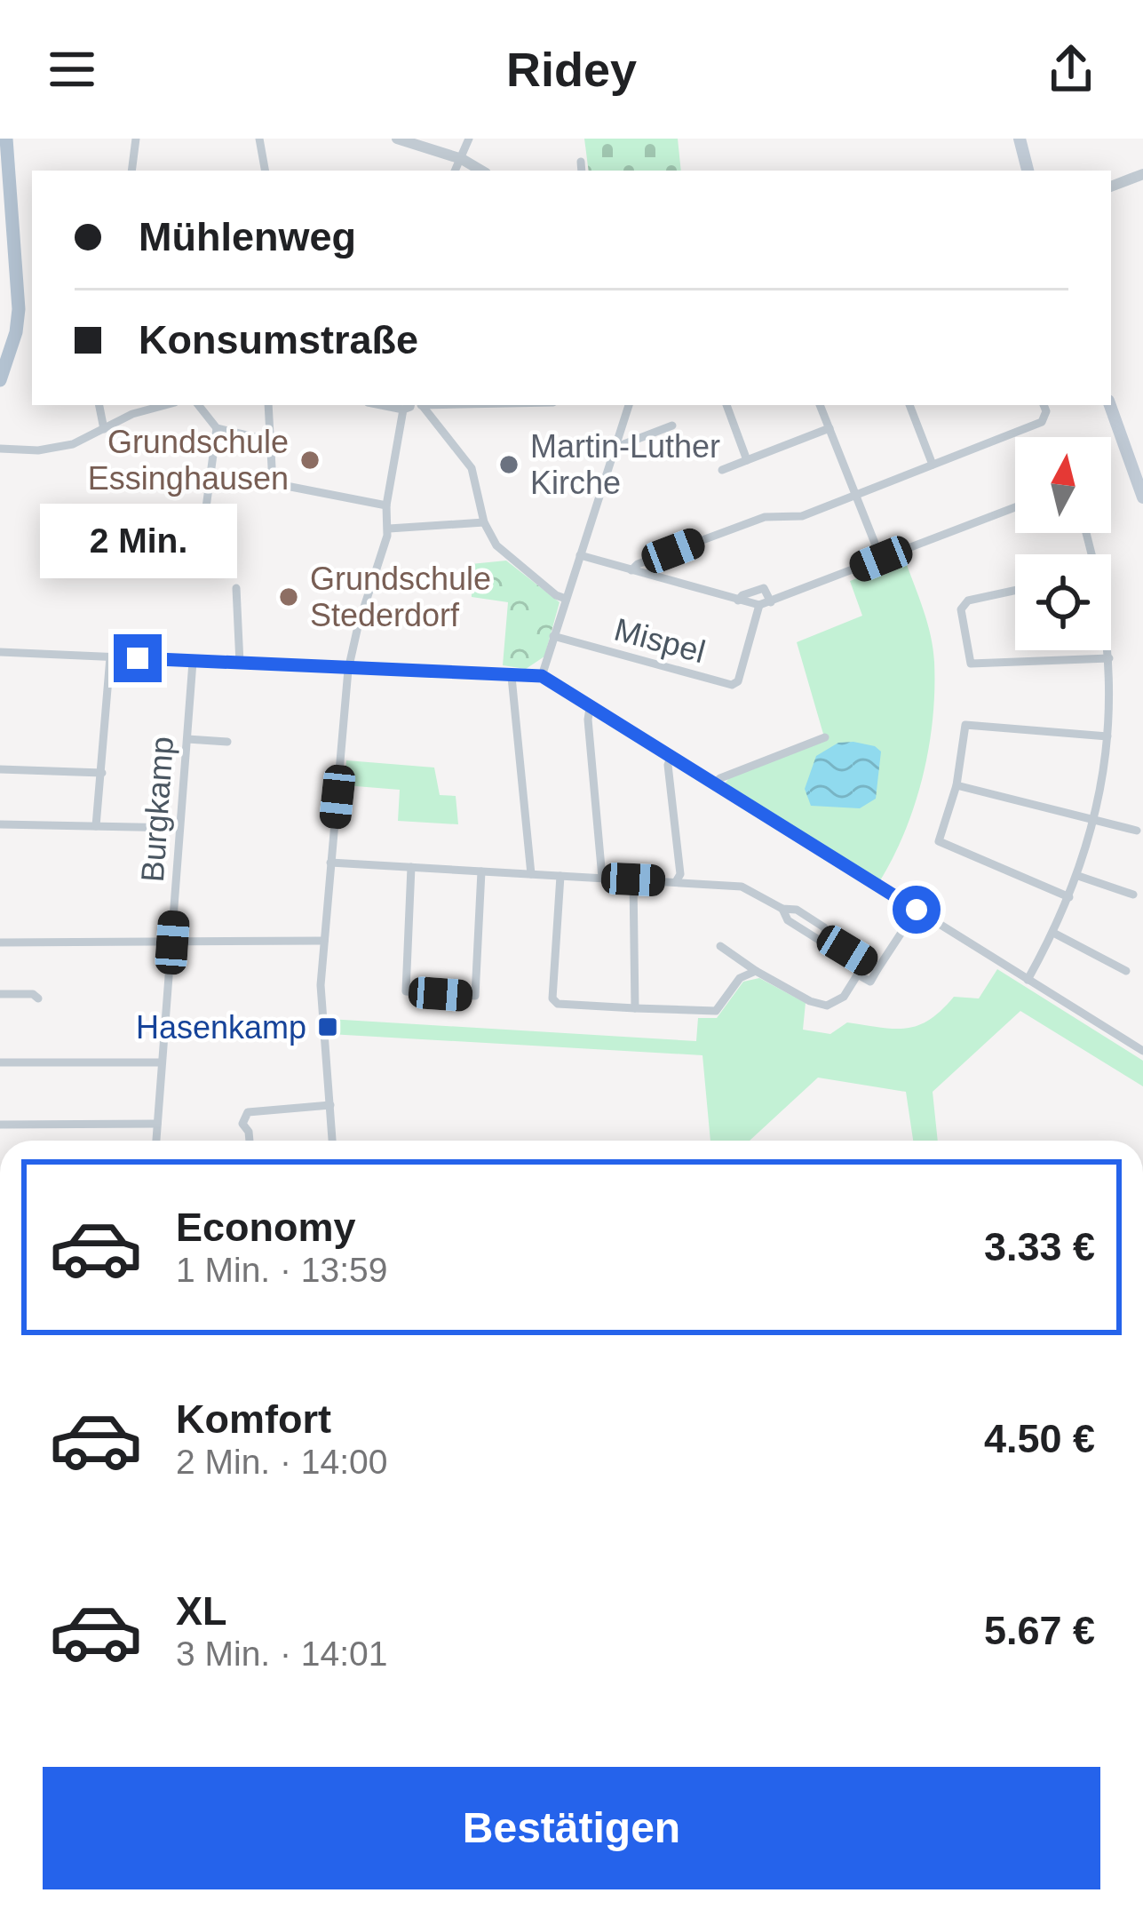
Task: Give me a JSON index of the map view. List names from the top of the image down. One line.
{"streets":{"street":["Mispel","Burgkamp"]},"places":{"other":["Grundschule Essinghausen","Martin-Luther Kirche","Grundschule Stederdorf"],"transit":["Hasenkamp"]},"north":"top","page":{"header":"Ridey","banner":["Mühlenweg","Konsumstraße"],"bubble":"2 Min.","list":[{"name":"Economy","note":"1 Min. · 13:59","value":"3.33 €"},{"name":"Komfort","note":"2 Min. · 14:00","value":"4.50 €"},{"name":"XL","note":"3 Min. · 14:01","value":"5.67 €"}],"buttons":"Bestätigen"}}
